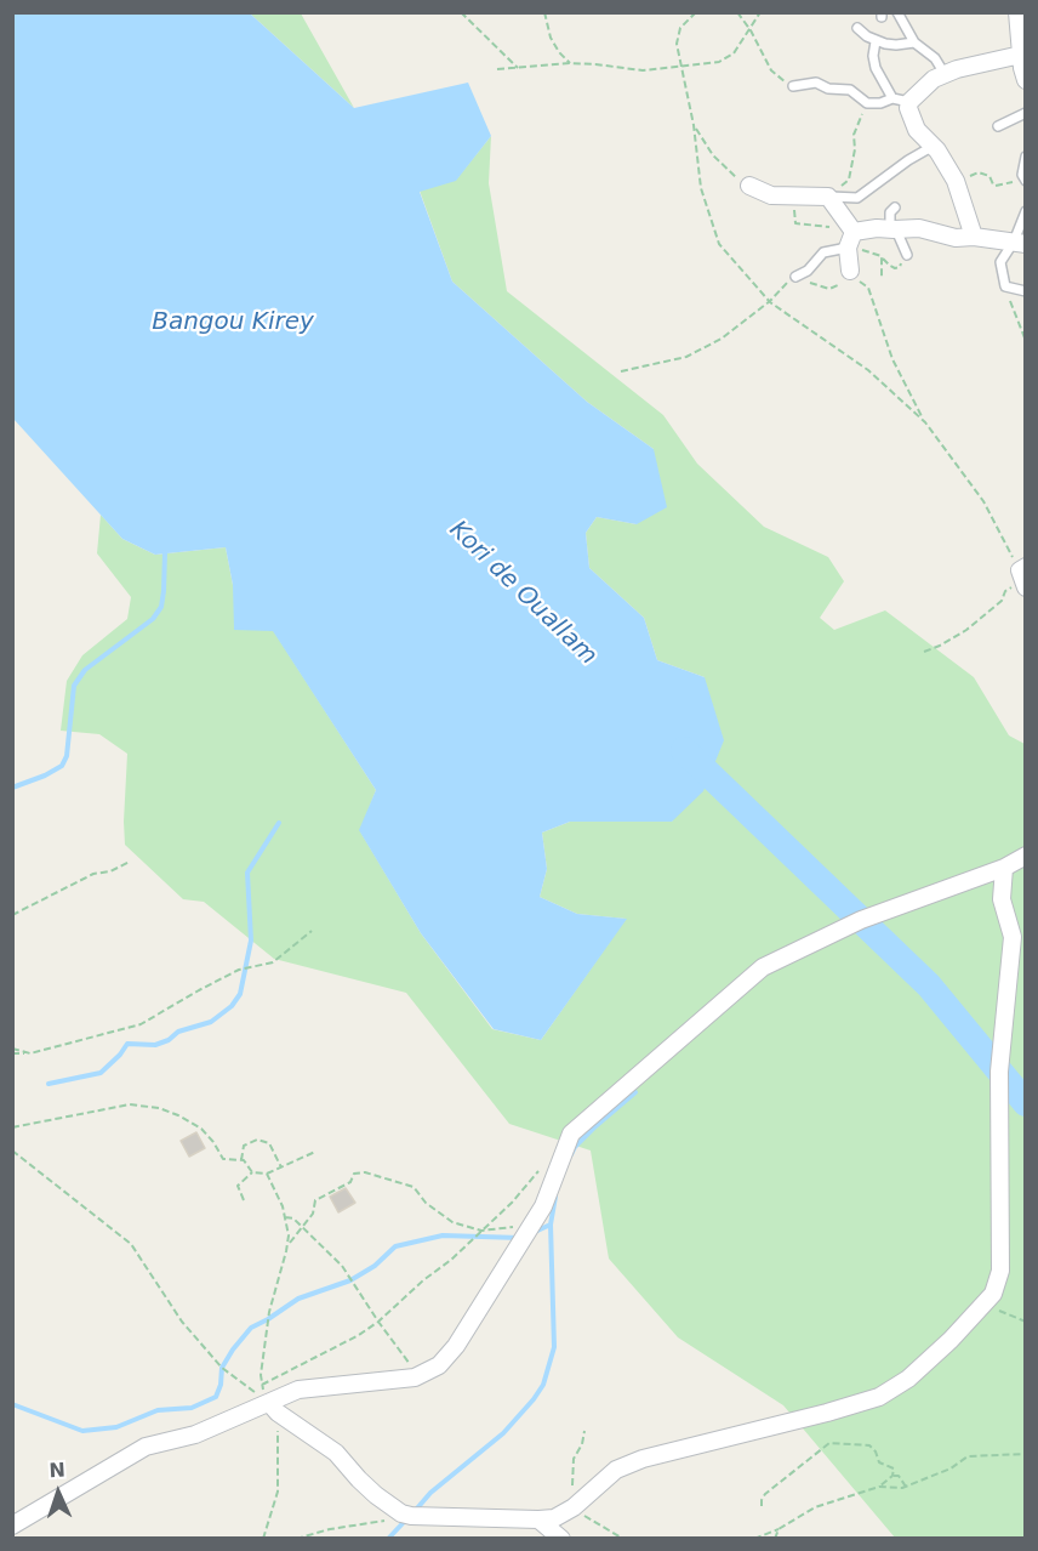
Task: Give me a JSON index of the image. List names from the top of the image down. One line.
{"water":["Bangou Kirey","Kori de Ouallam"],"north":"top"}
